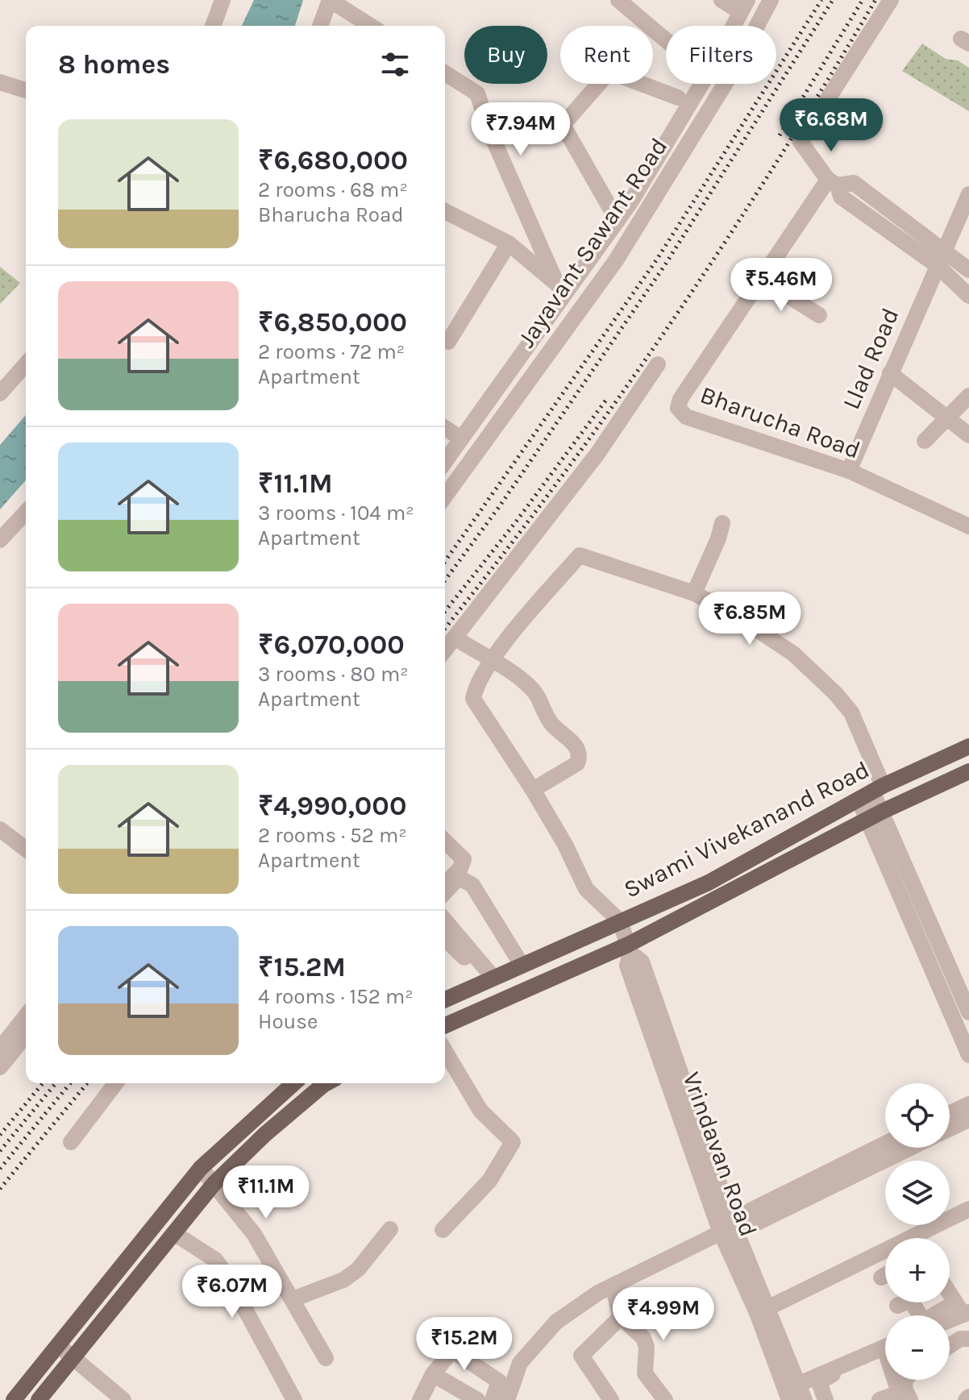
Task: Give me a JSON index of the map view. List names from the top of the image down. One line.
{"streets":{"main road":["Swami Vivekanand Road"],"street":["Jayavant Sawant Road","Llad Road","Bharucha Road","Vrindavan Road"]},"crossings":[["Llad Road","Bharucha Road"],["Swami Vivekanand Road","Vrindavan Road"]],"page":{"chip":["Buy","Rent","Filters"],"heading":"8 homes","price":["₹6.68M","₹7.94M","₹5.46M","₹6.85M","₹11.1M","₹6.07M","₹4.99M","₹15.2M"],"list":[{"name":"₹6,680,000","note":"2 rooms · 68 m² · Bharucha Road"},{"name":"₹6,850,000","note":"2 rooms · 72 m² · Apartment"},{"name":"₹11.1M","note":"3 rooms · 104 m² · Apartment"},{"name":"₹6,070,000","note":"3 rooms · 80 m² · Apartment"},{"name":"₹4,990,000","note":"2 rooms · 52 m² · Apartment"},{"name":"₹15.2M","note":"4 rooms · 152 m² · House"}],"map_buttons":["+","−"]}}
